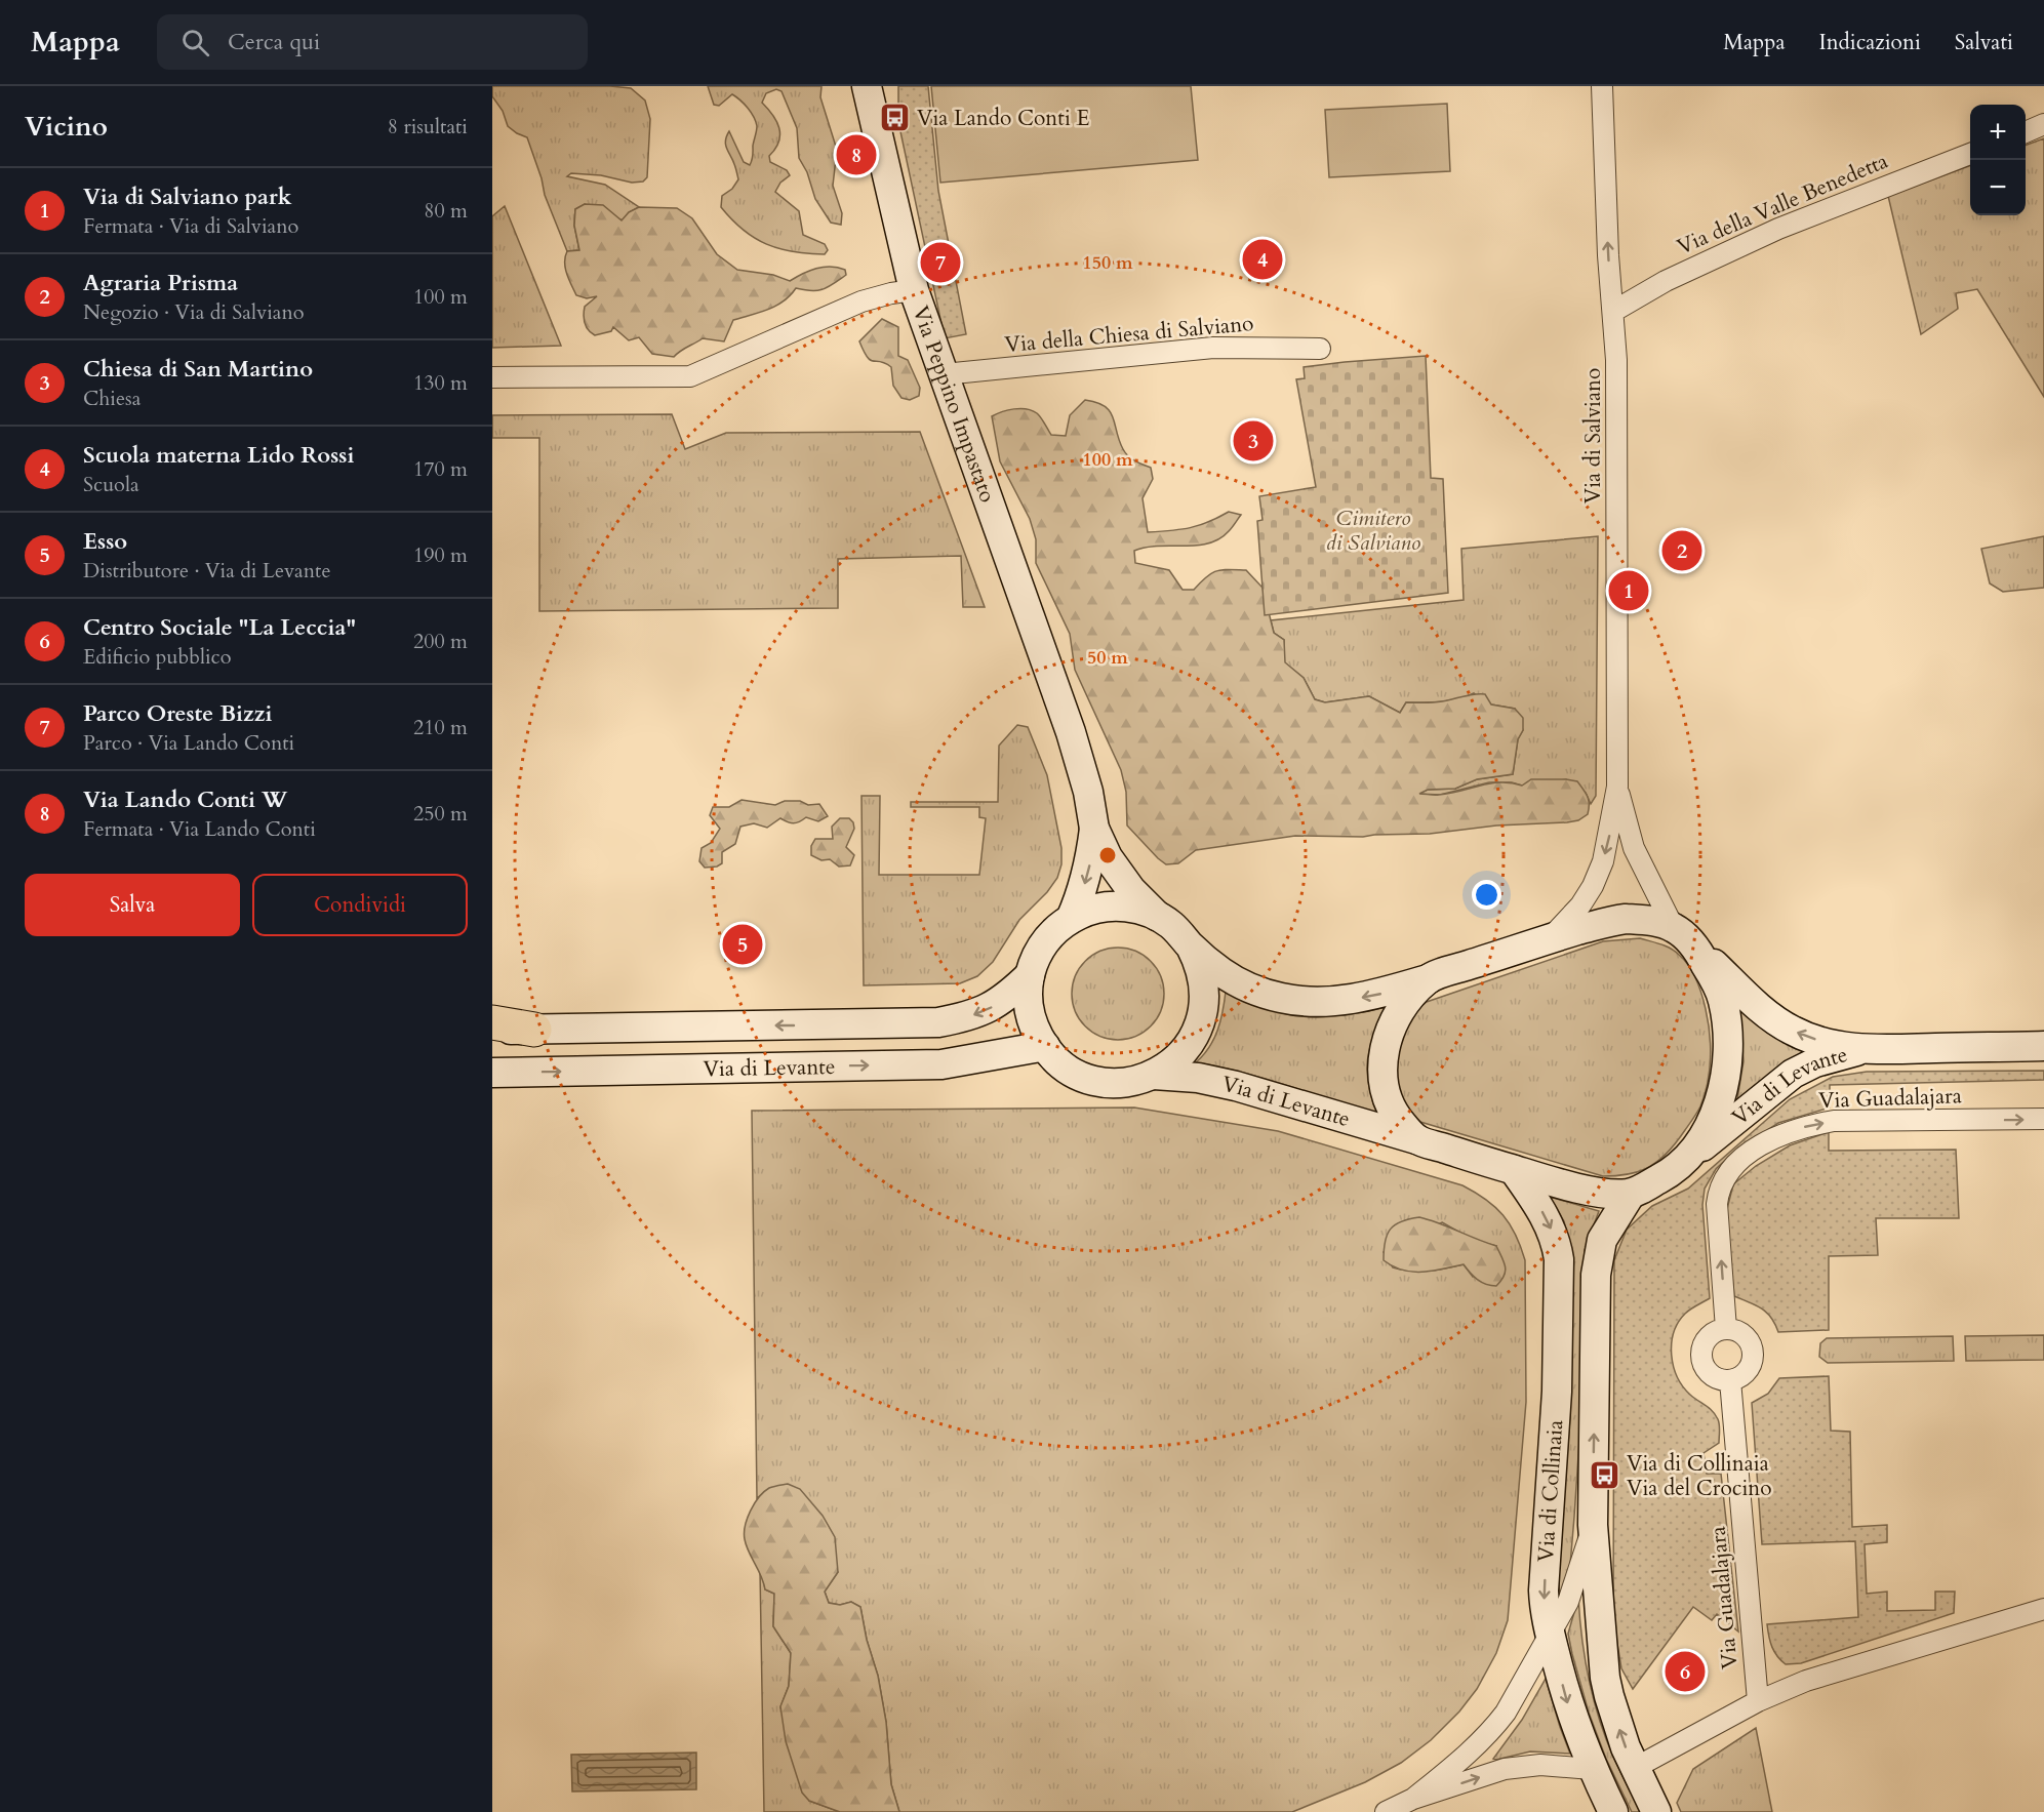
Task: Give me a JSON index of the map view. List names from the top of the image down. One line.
{"streets":{"main road":["Via Peppino Impastato","Via di Levante","Via di Collinaia"],"street":["Via della Valle Benedetta","Via della Chiesa di Salviano","Via di Salviano","Via Guadalajara"]},"crossings":[["Via della Valle Benedetta","Via di Salviano"],["Via della Chiesa di Salviano","Via Peppino Impastato"],["Via Peppino Impastato","Via di Levante"],["Via di Salviano","Via di Levante"],["Via di Levante","Via di Collinaia"]],"parks":["Cimitero di Salviano"],"places":{"bus stop":["Via Lando Conti E","Via di Collinaia Via del Crocino"]},"page":{"header":"Mappa","search":"Cerca qui","nav":["Mappa","Indicazioni","Salvati"],"heading":["Vicino","8 risultati"],"map_buttons":["+","−"],"pins":["8","4","7","3","2","1","5","6"],"list":[{"mark":"1","name":"Via di Salviano park","note":"Fermata · Via di Salviano","value":"80 m"},{"mark":"2","name":"Agraria Prisma","note":"Negozio · Via di Salviano","value":"100 m"},{"mark":"3","name":"Chiesa di San Martino","note":"Chiesa","value":"130 m"},{"mark":"4","name":"Scuola materna Lido Rossi","note":"Scuola","value":"170 m"},{"mark":"5","name":"Esso","note":"Distributore · Via di Levante","value":"190 m"},{"mark":"6","name":"Centro Sociale \"La Leccia\"","note":"Edificio pubblico","value":"200 m"},{"mark":"7","name":"Parco Oreste Bizzi","note":"Parco · Via Lando Conti","value":"210 m"},{"mark":"8","name":"Via Lando Conti W","note":"Fermata · Via Lando Conti","value":"250 m"}],"buttons":["Salva","Condividi"]},"rings":["150 m","100 m","50 m"]}
